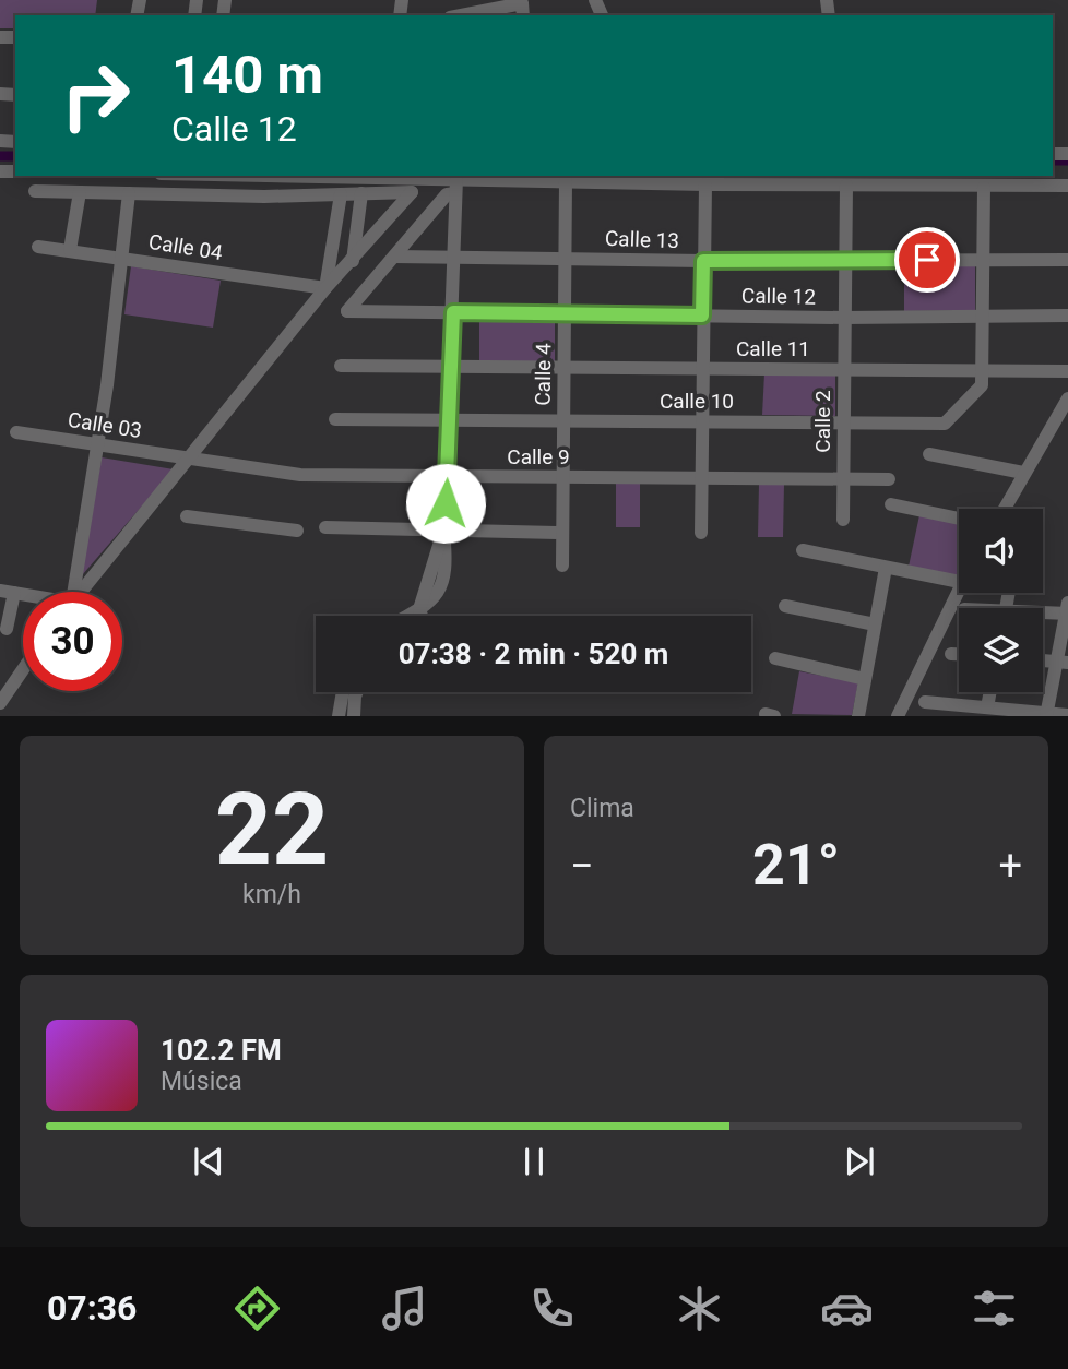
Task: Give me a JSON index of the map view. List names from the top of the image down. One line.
{"streets":{"street":["Calle 13","Calle 04","Calle 12","Calle 11","Calle 4","Calle 10","Calle 2","Calle 03","Calle 9"]},"crossings":[["Calle 13","Calle 12"],["Calle 13","Calle 4"],["Calle 13","Calle 2"],["Calle 12","Calle 4"],["Calle 12","Calle 2"],["Calle 11","Calle 4"],["Calle 11","Calle 10"],["Calle 11","Calle 2"],["Calle 4","Calle 10"],["Calle 4","Calle 9"],["Calle 10","Calle 2"],["Calle 2","Calle 9"],["Calle 03","Calle 9"]],"page":{"turn":["140 m","Calle 12"],"limit":"30","trip":"07:38 · 2 min · 520 m","tile":[["22","km/h"],"Clima"],"heat":["−","21°","+"],"song":["102.2 FM","Música"],"tabs":"07:36"}}
